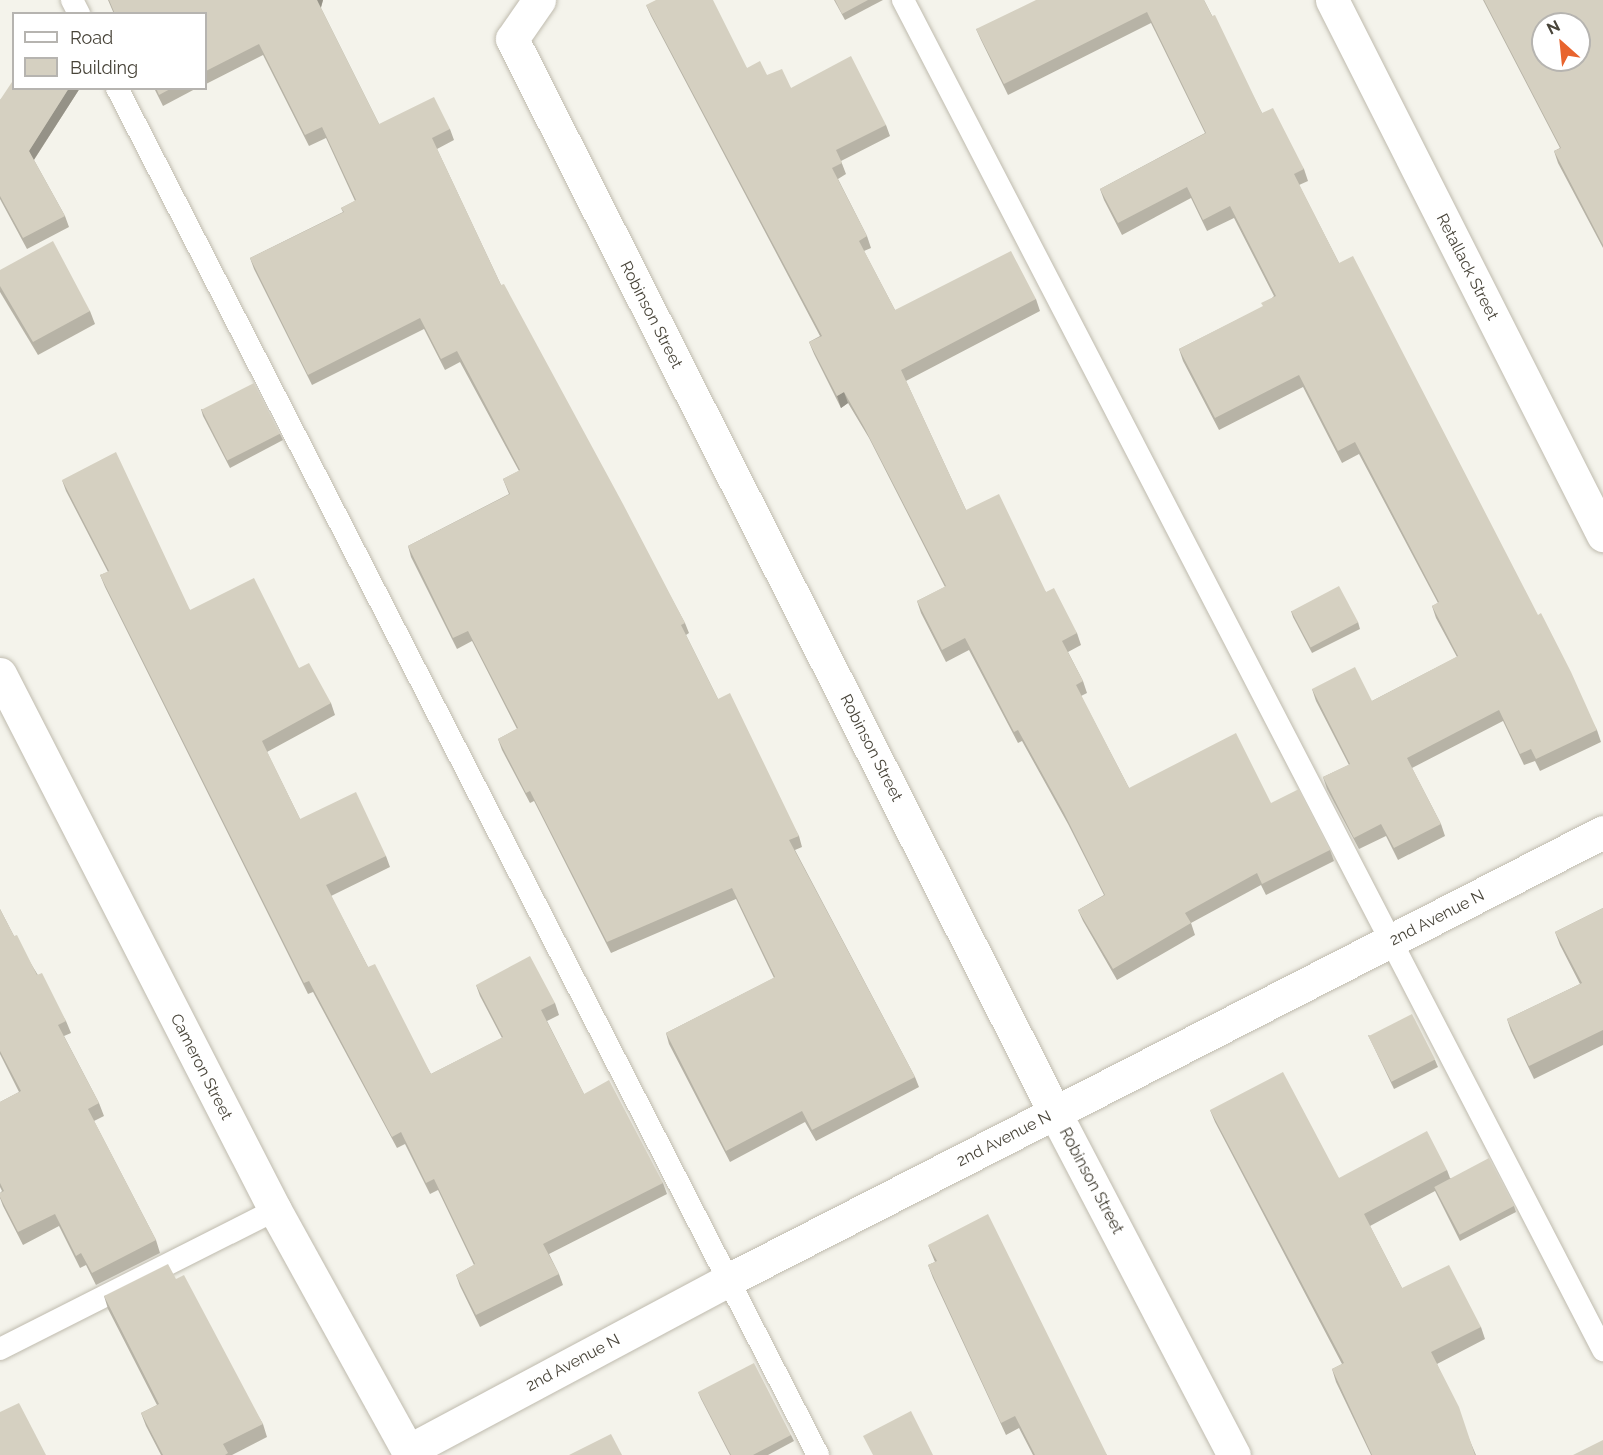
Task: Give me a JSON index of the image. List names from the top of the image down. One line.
{"streets":{"street":["Retallack Street","Robinson Street","2nd Avenue N","Cameron Street"]},"crossings":[["Robinson Street","2nd Avenue N"],["2nd Avenue N","Cameron Street"]],"legend":["Road","Building"],"north":"top left"}
